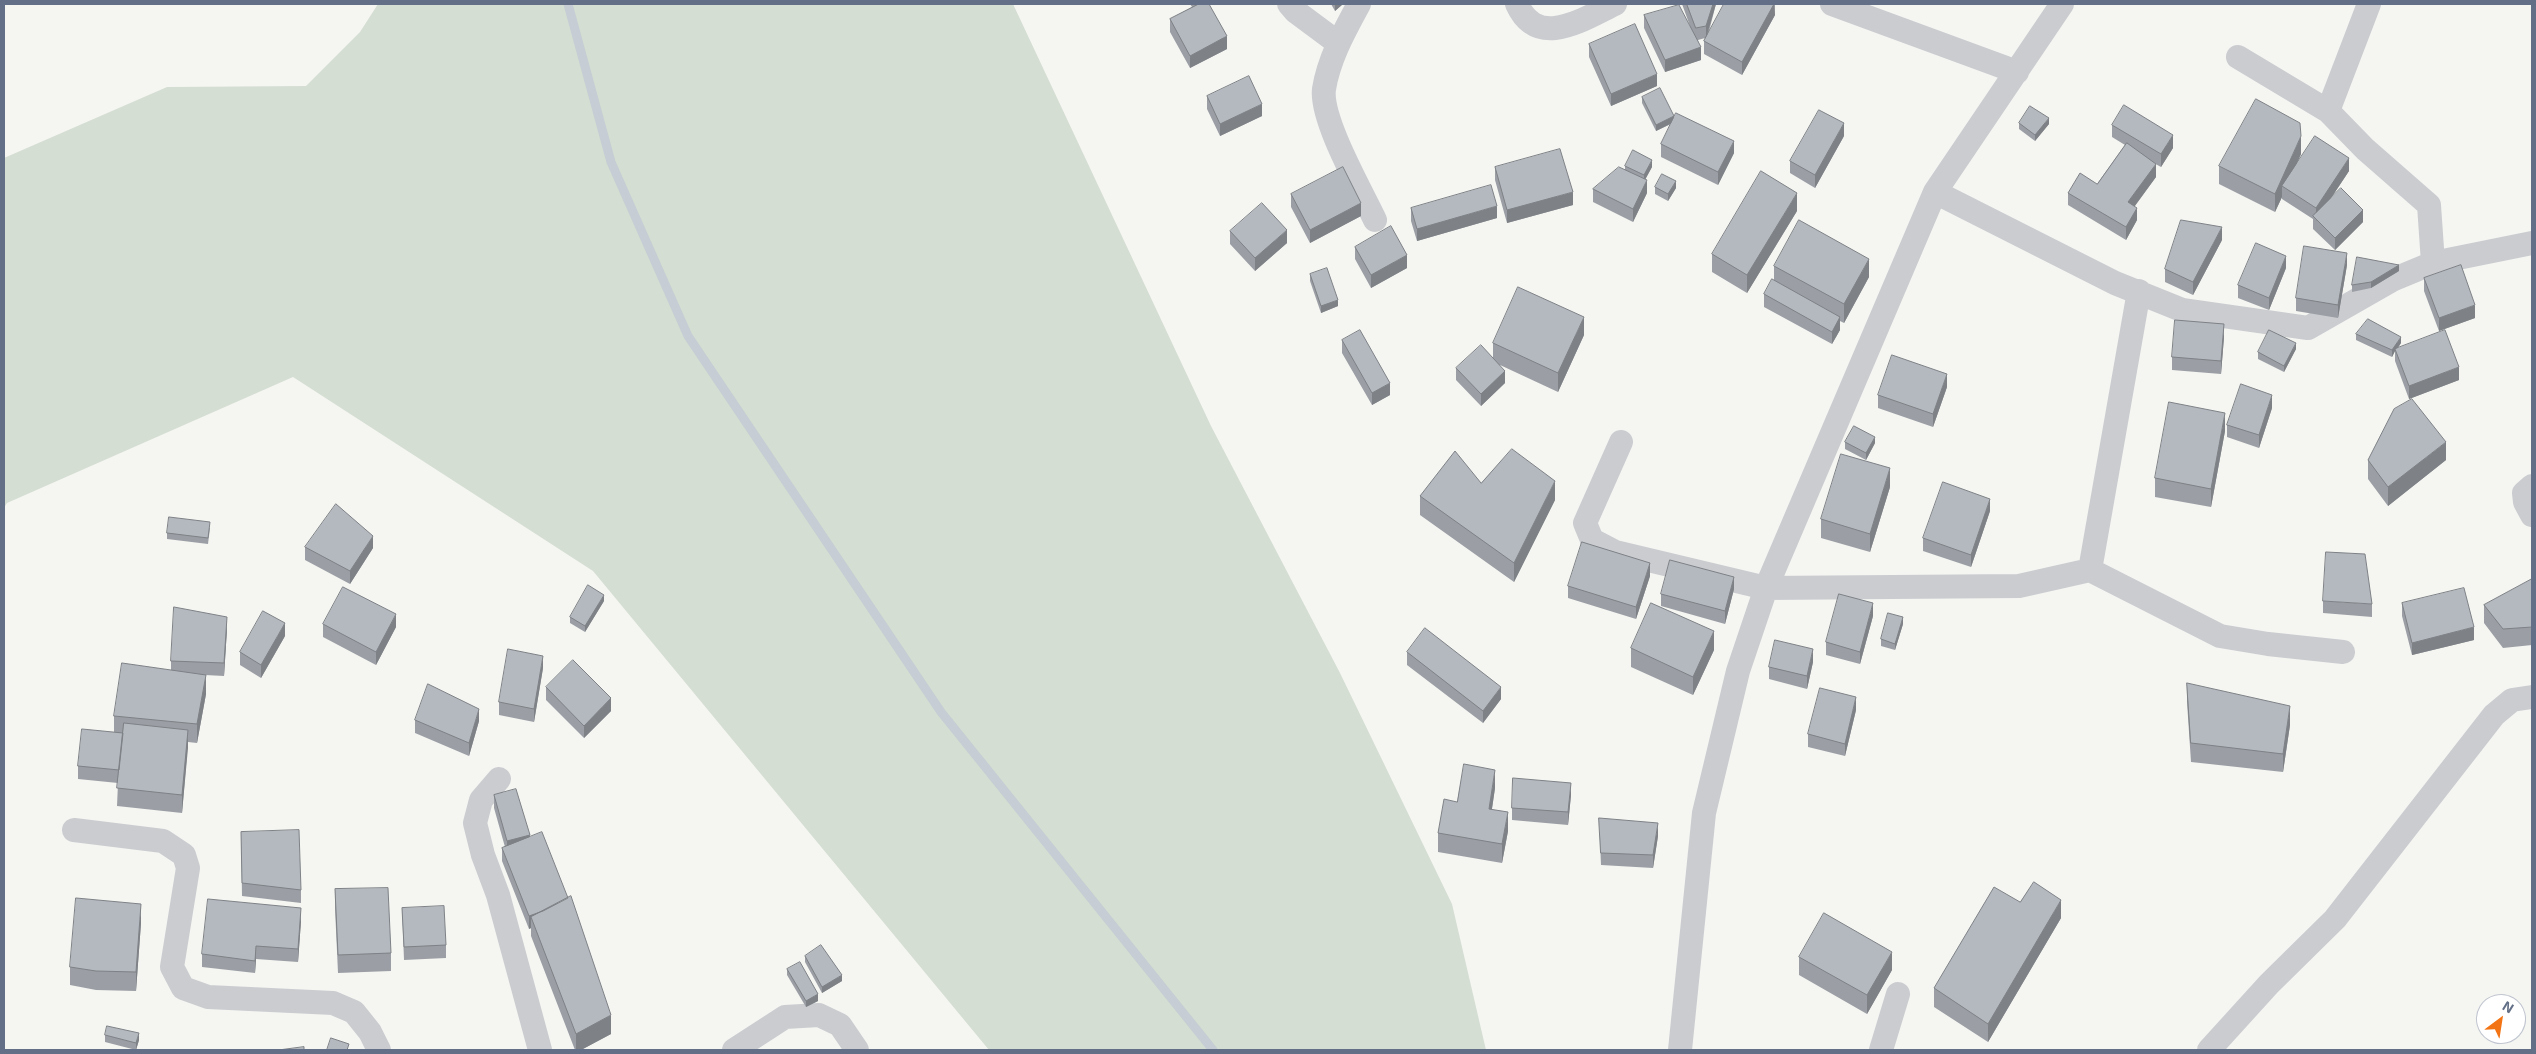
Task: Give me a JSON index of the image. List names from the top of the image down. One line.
{"north":"top right"}
